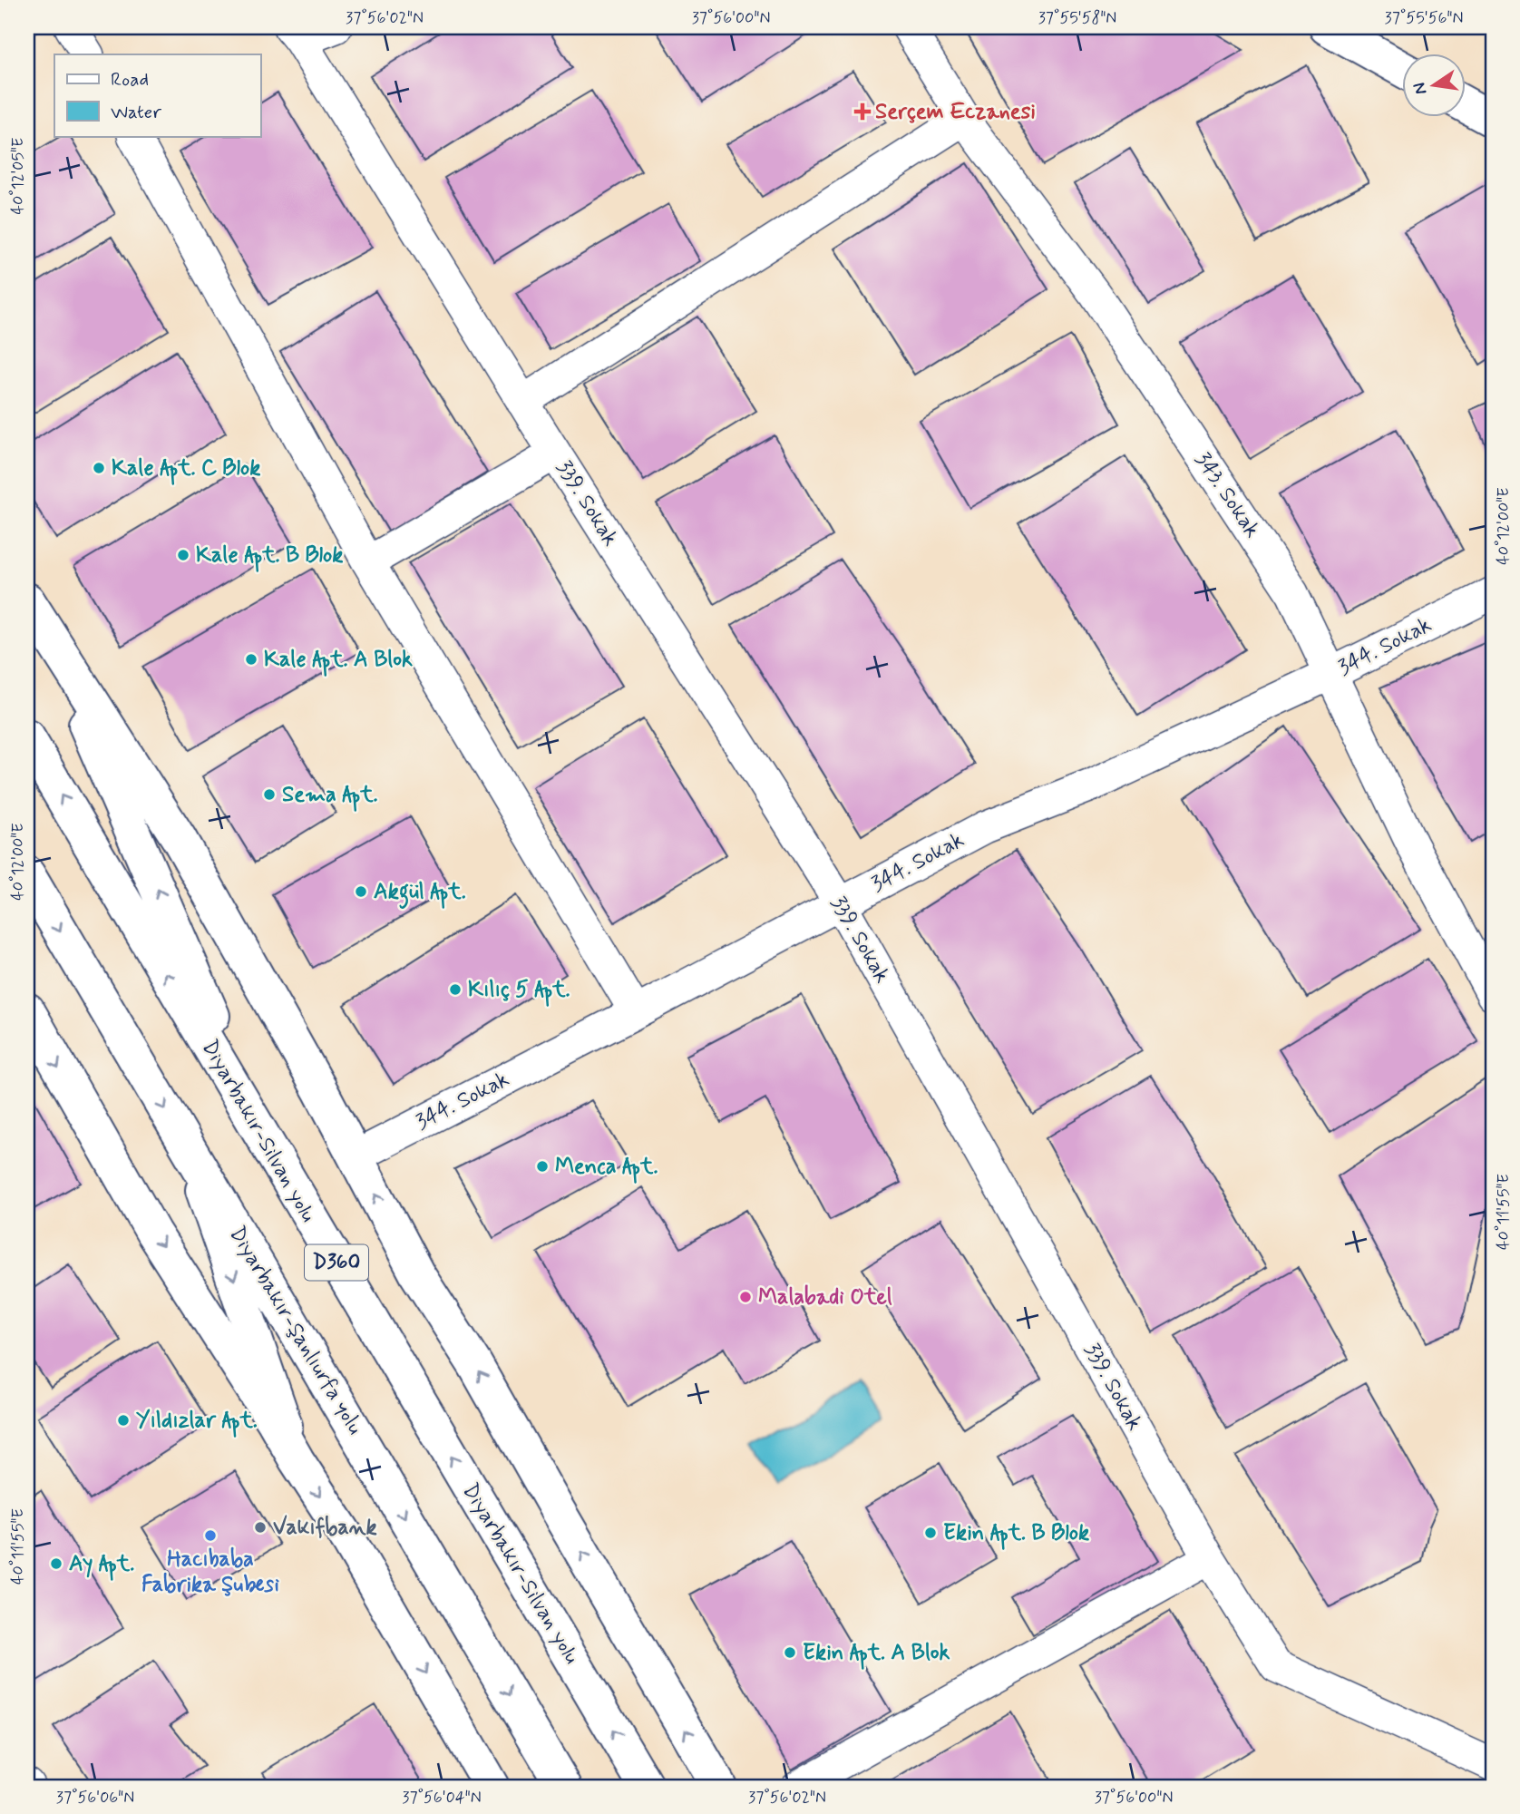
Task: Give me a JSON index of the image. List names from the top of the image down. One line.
{"streets":{"main road":["Diyarbakır-Silvan yolu","D360","Diyarbakır-Şanlıurfa yolu"],"street":["343. Sokak","339. Sokak","344. Sokak"]},"crossings":[["343. Sokak","344. Sokak"],["339. Sokak","344. Sokak"]],"places":{"health":["Serçem Eczanesi"],"other":["Kale Apt. C Blok","Kale Apt. B Blok","Kale Apt. A Blok","Sema Apt.","Akgül Apt.","Kılıç 5 Apt.","Menca Apt.","Malabadi Otel","Yıldızlar Apt.","Vakıfbank","Ekin Apt. B Blok","Hacıbaba Fabrika Şubesi","Ay Apt.","Ekin Apt. A Blok"]},"legend":["Road","Water"],"north":"left","coordinates":["37°56'02\"N","37°56'00\"N","37°55'58\"N","37°55'56\"N","40°12'05\"E","40°12'00\"E","40°11'55\"E","37°56'06\"N","37°56'04\"N"]}
